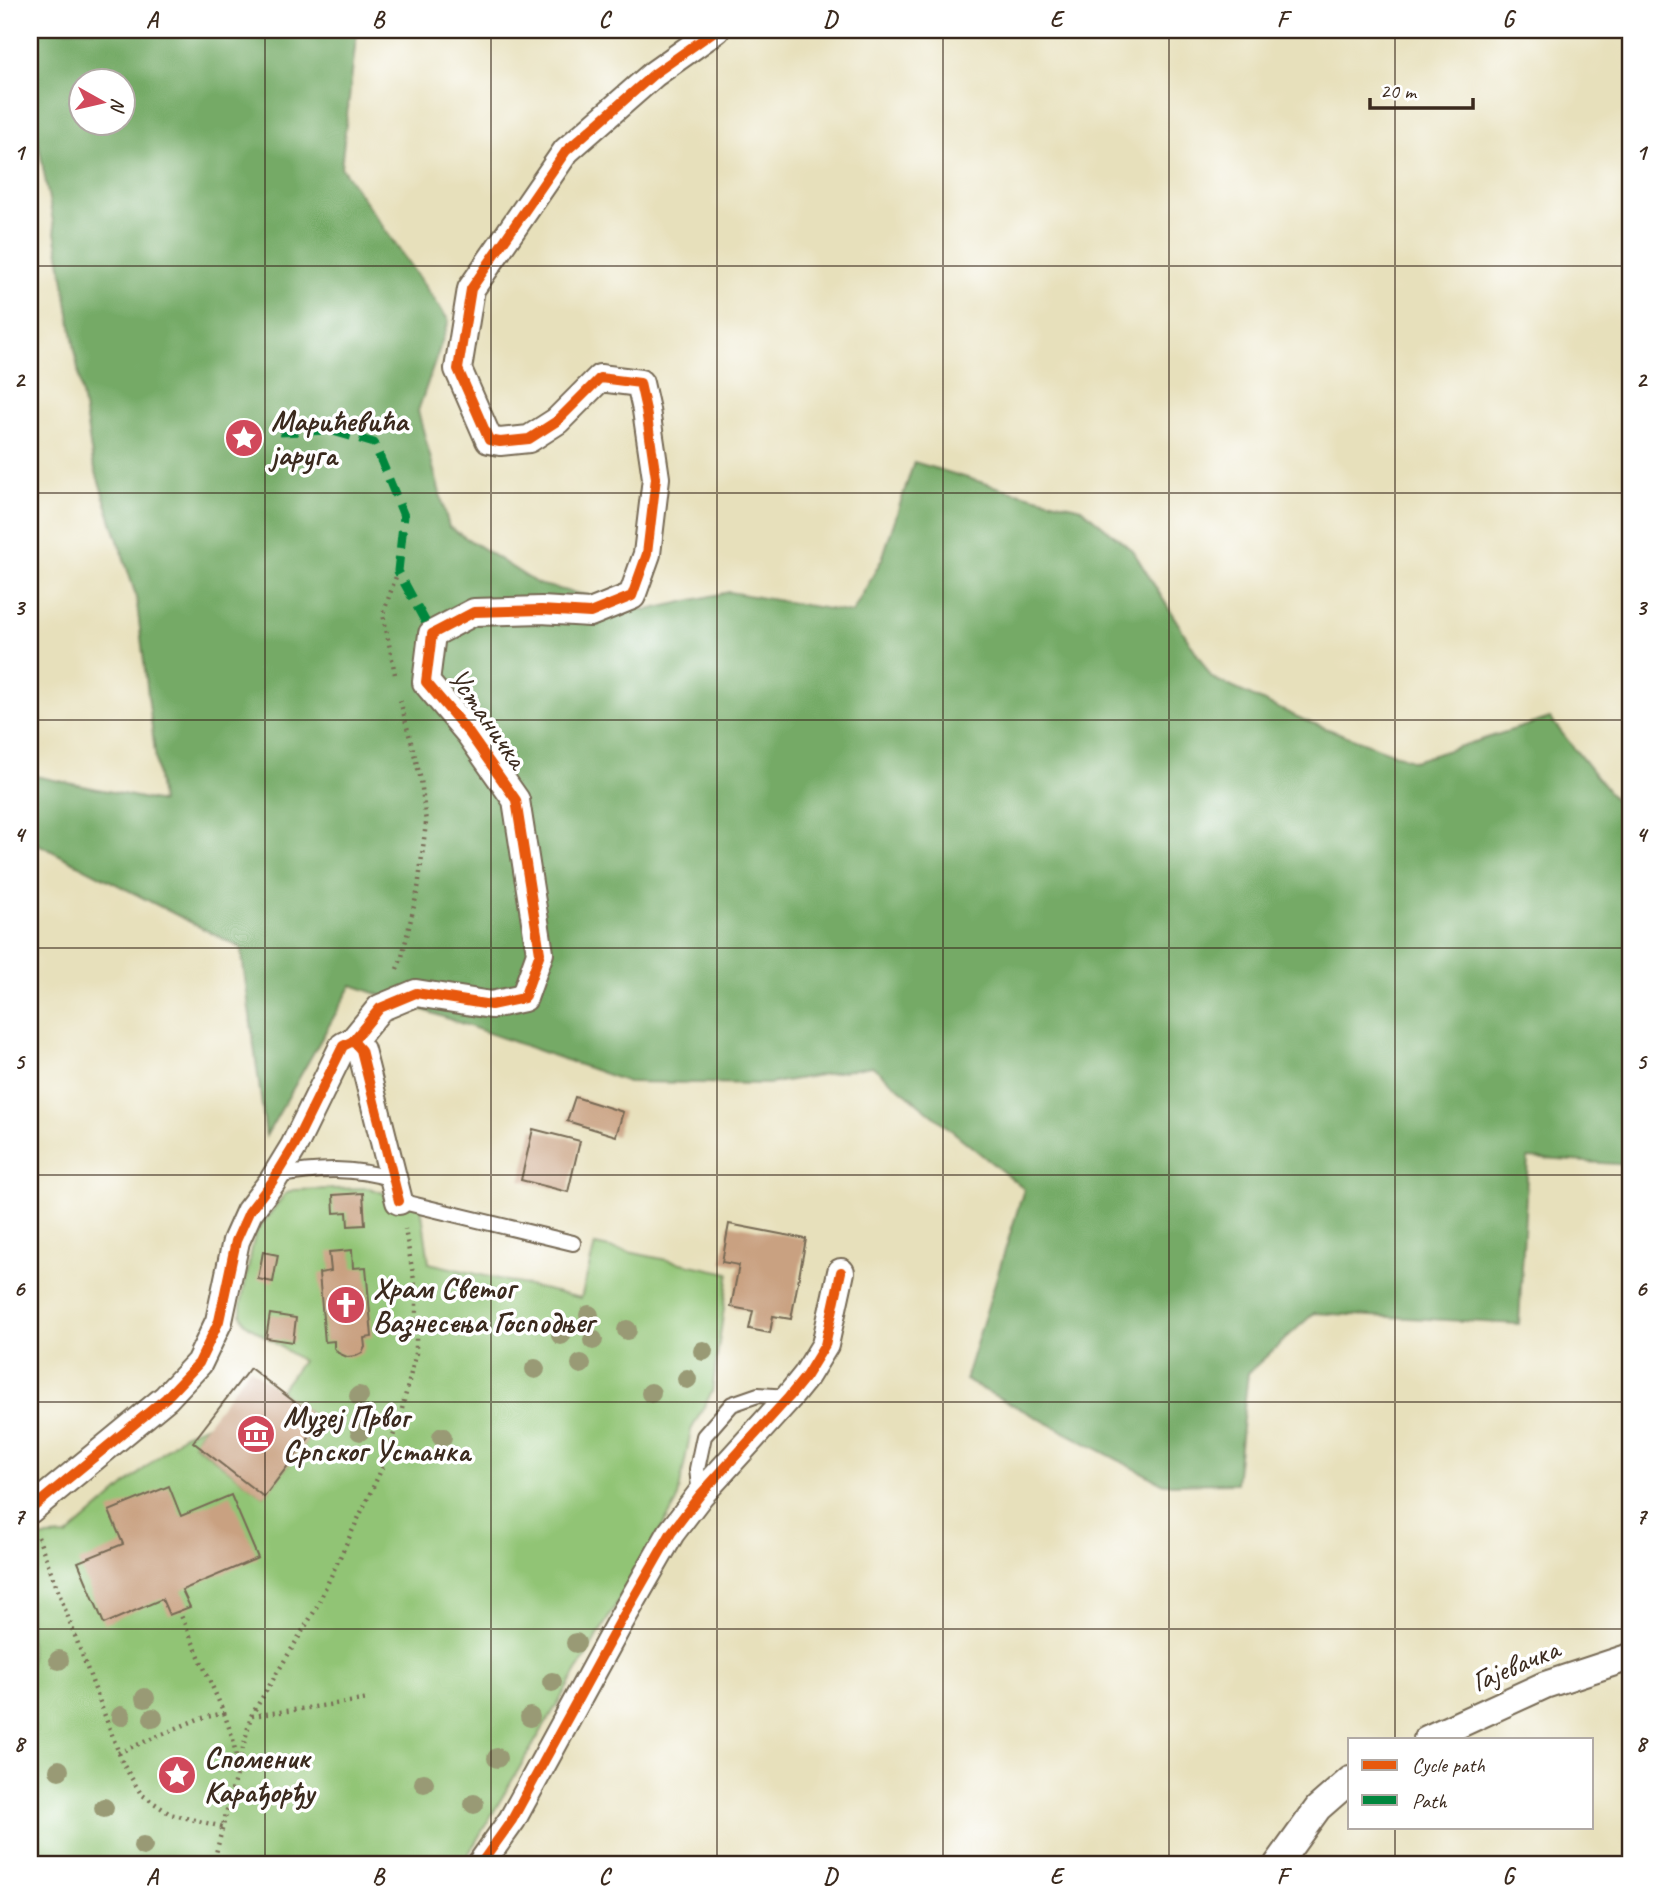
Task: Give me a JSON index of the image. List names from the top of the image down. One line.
{"streets":{"street":["Устаничка","Гајевачка"]},"places":{"place":["Марићевића јаруга","Споменик Карађорђу"],"church":["Храм Светог Вазнесења Господњег"],"museum":["Музеј Првог Српског Устанка"]},"legend":["Cycle path","Path"],"scale_bar":"20 m","north":"right","grid":{"columns":["A","B","C","D","E","F","G"],"rows":["1","2","3","4","5","6","7","8"]}}
